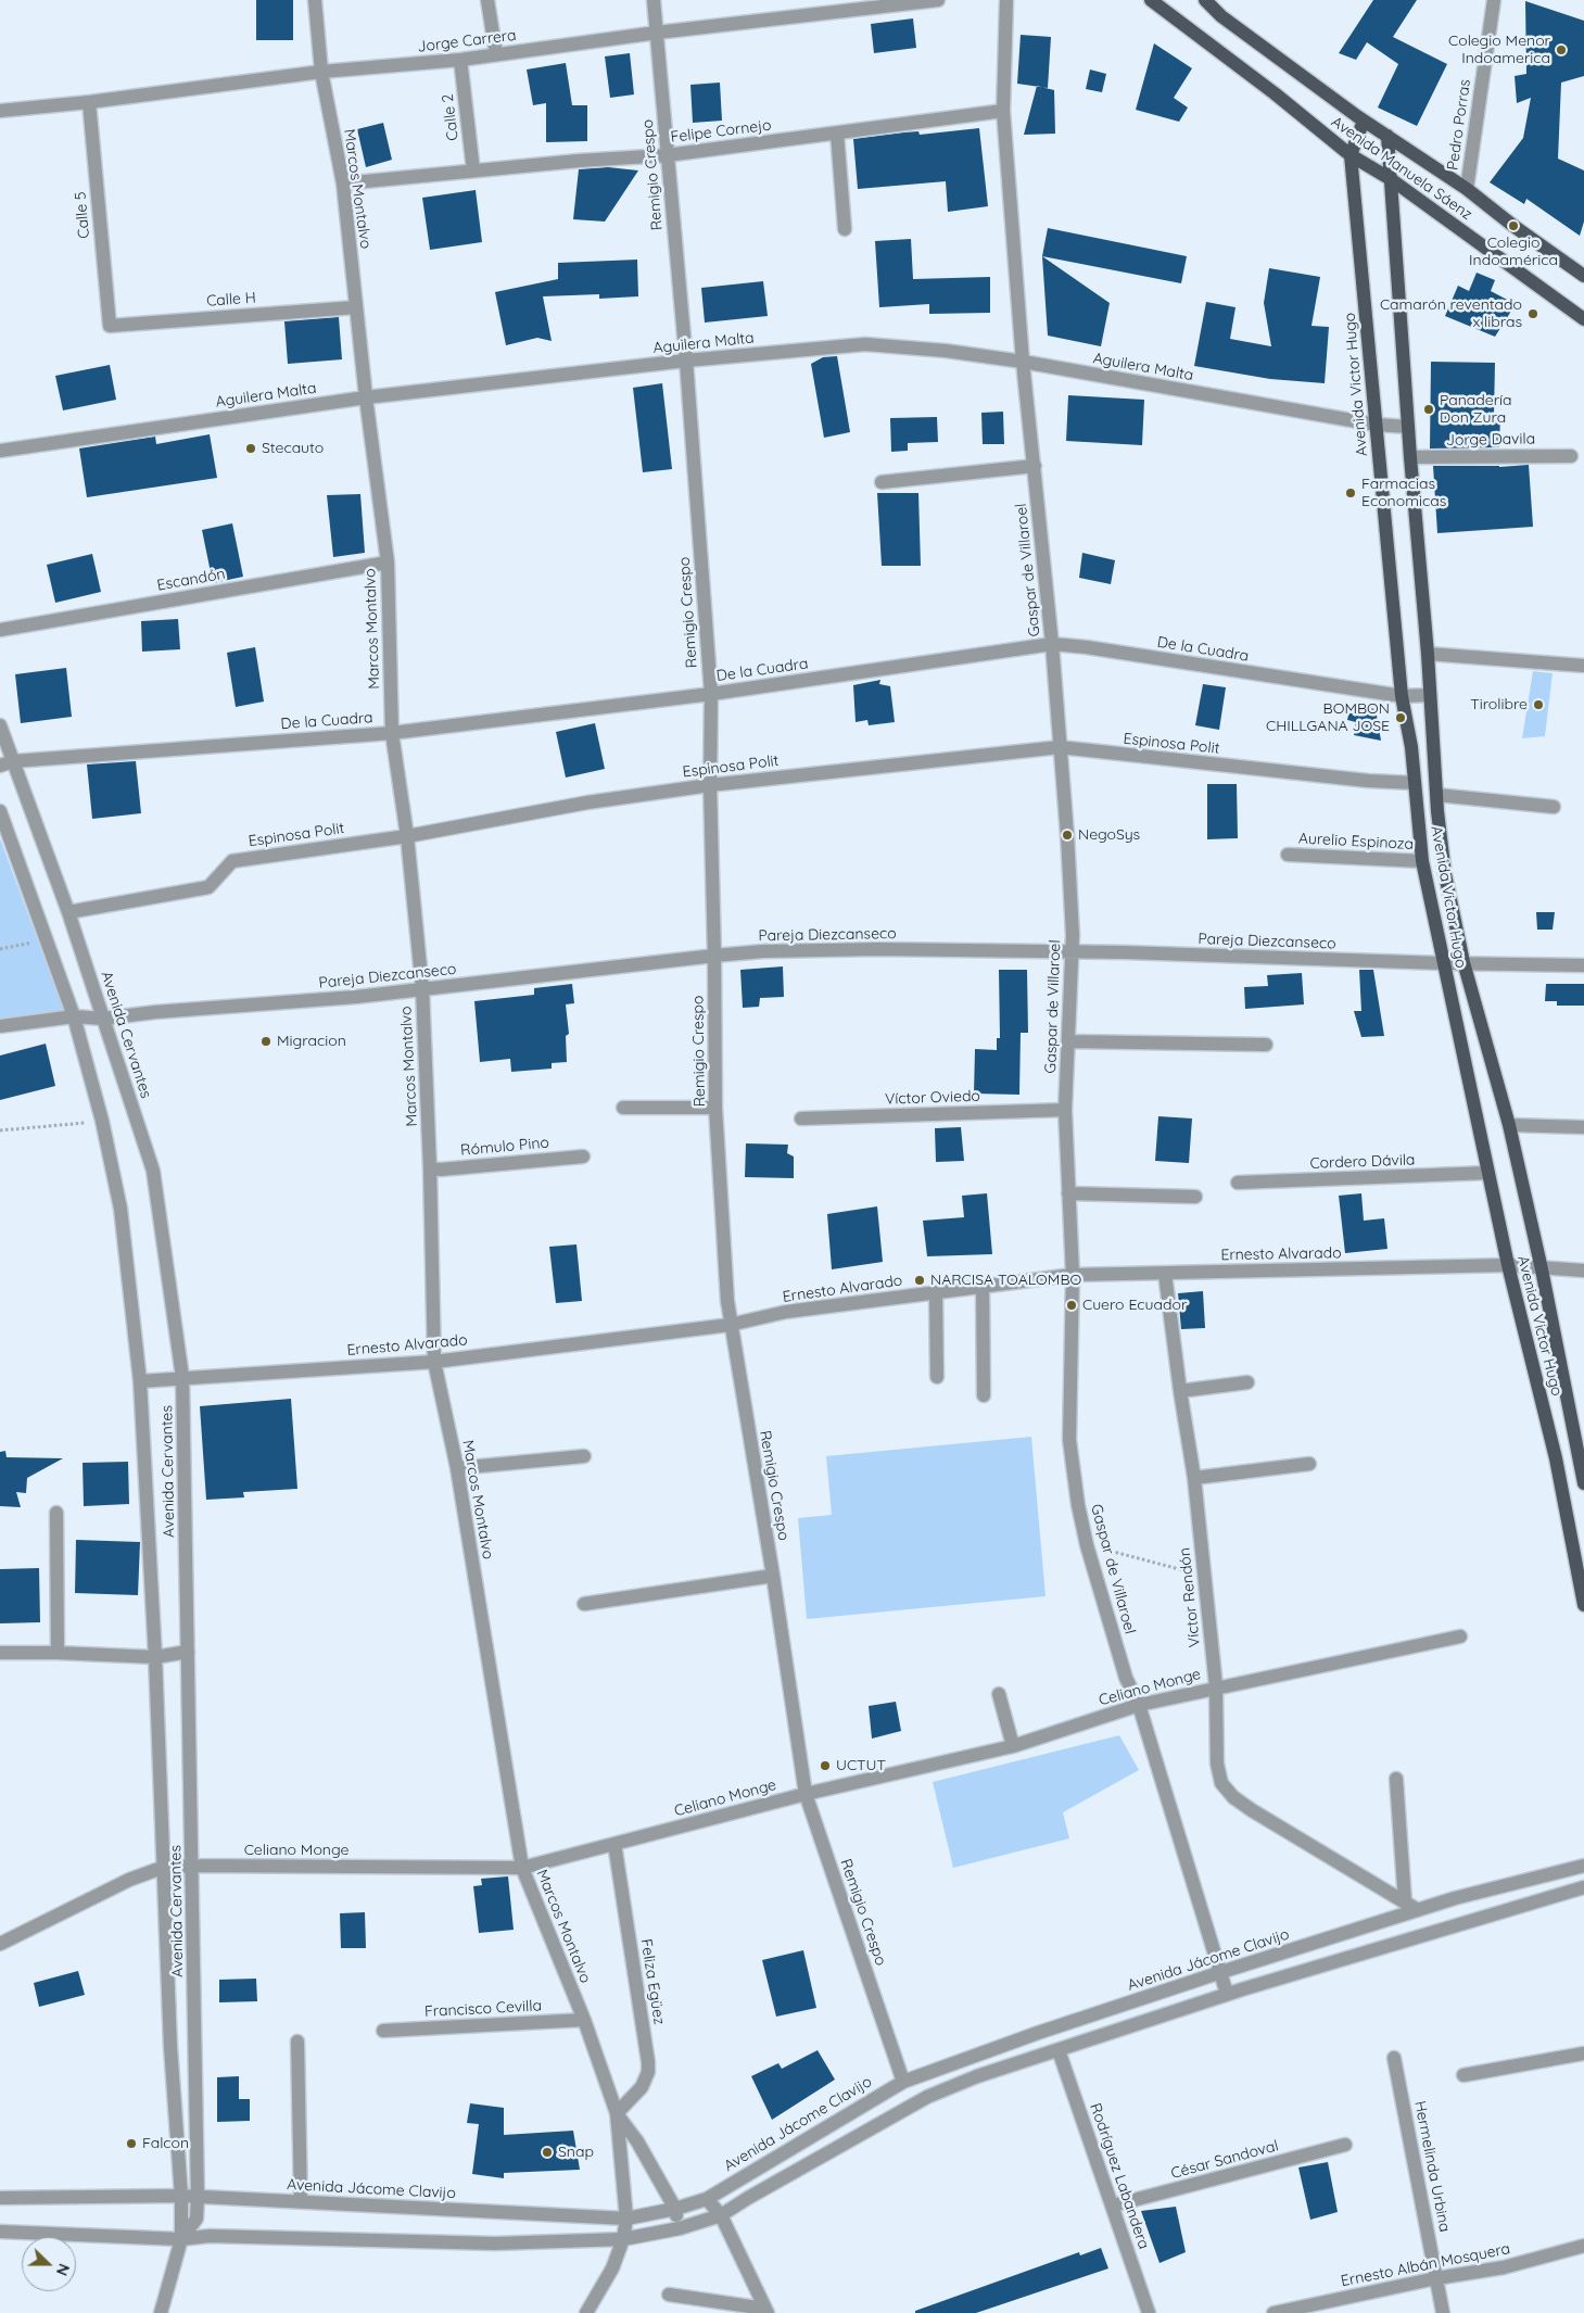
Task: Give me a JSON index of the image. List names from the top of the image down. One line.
{"streets":{"main road":["Avenida Manuela Sáenz","Avenida Victor Hugo"],"street":["Jorge Carrera","Calle 2","Pedro Porras","Felipe Cornejo","Remigio Crespo","Marcos Montalvo","Calle 5","Calle H","Aguilera Malta","Jorge Davila","Gaspar de Villaroel","Escandón","De la Cuadra","Espinosa Polit","Aurelio Espinoza","Pareja Diezcanseco","Avenida Cervantes","Víctor Oviedo","Rómulo Pino","Cordero Dávila","Ernesto Alvarado","Víctor Rendón","Celiano Monge","Avenida Jácome Clavijo","Feliza Egüez","Francisco Cevilla","César Sandoval","Hermelinda Urbina","Rodríguez Labandera","Ernesto Albán Mosquera"]},"crossings":[["Jorge Carrera","Calle 2"],["Jorge Carrera","Remigio Crespo"],["Jorge Carrera","Marcos Montalvo"],["Jorge Carrera","Calle 5"],["Calle 2","Felipe Cornejo"],["Pedro Porras","Avenida Manuela Sáenz"],["Felipe Cornejo","Remigio Crespo"],["Felipe Cornejo","Marcos Montalvo"],["Felipe Cornejo","Gaspar de Villaroel"],["Avenida Manuela Sáenz","Avenida Victor Hugo"],["Remigio Crespo","Aguilera Malta"],["Remigio Crespo","De la Cuadra"],["Remigio Crespo","Espinosa Polit"],["Remigio Crespo","Pareja Diezcanseco"],["Remigio Crespo","Ernesto Alvarado"],["Remigio Crespo","Celiano Monge"],["Remigio Crespo","Avenida Jácome Clavijo"],["Marcos Montalvo","Calle H"],["Marcos Montalvo","Aguilera Malta"],["Marcos Montalvo","Escandón"],["Marcos Montalvo","De la Cuadra"],["Marcos Montalvo","Espinosa Polit"],["Marcos Montalvo","Pareja Diezcanseco"],["Marcos Montalvo","Rómulo Pino"],["Marcos Montalvo","Ernesto Alvarado"],["Marcos Montalvo","Celiano Monge"],["Marcos Montalvo","Avenida Jácome Clavijo"],["Marcos Montalvo","Feliza Egüez"],["Marcos Montalvo","Francisco Cevilla"],["Calle 5","Calle H"],["Aguilera Malta","Avenida Victor Hugo"],["Aguilera Malta","Gaspar de Villaroel"],["Avenida Victor Hugo","Jorge Davila"],["Avenida Victor Hugo","De la Cuadra"],["Avenida Victor Hugo","Espinosa Polit"],["Avenida Victor Hugo","Aurelio Espinoza"],["Avenida Victor Hugo","Pareja Diezcanseco"],["Avenida Victor Hugo","Cordero Dávila"],["Avenida Victor Hugo","Ernesto Alvarado"],["Gaspar de Villaroel","De la Cuadra"],["Gaspar de Villaroel","Espinosa Polit"],["Gaspar de Villaroel","Pareja Diezcanseco"],["Gaspar de Villaroel","Víctor Oviedo"],["Gaspar de Villaroel","Ernesto Alvarado"],["Gaspar de Villaroel","Celiano Monge"],["Gaspar de Villaroel","Avenida Jácome Clavijo"],["De la Cuadra","Avenida Cervantes"],["Espinosa Polit","Avenida Cervantes"],["Pareja Diezcanseco","Avenida Cervantes"],["Avenida Cervantes","Ernesto Alvarado"],["Avenida Cervantes","Celiano Monge"],["Avenida Cervantes","Avenida Jácome Clavijo"],["Ernesto Alvarado","Víctor Rendón"],["Víctor Rendón","Celiano Monge"],["Víctor Rendón","Avenida Jácome Clavijo"],["Celiano Monge","Feliza Egüez"],["César Sandoval","Rodríguez Labandera"],["Hermelinda Urbina","Ernesto Albán Mosquera"]],"places":["Colegio Menor Indoamerica","Colegio Indoamérica","Camarón reventado x libras","Panadería Don Zura","Stecauto","Farmacias Economicas","Tirolibre","BOMBON CHILLGANA JOSE","NegoSys","Migracion","NARCISA TOALOMBO","Cuero Ecuador","UCTUT","Falcon","Snap"],"north":"right"}
